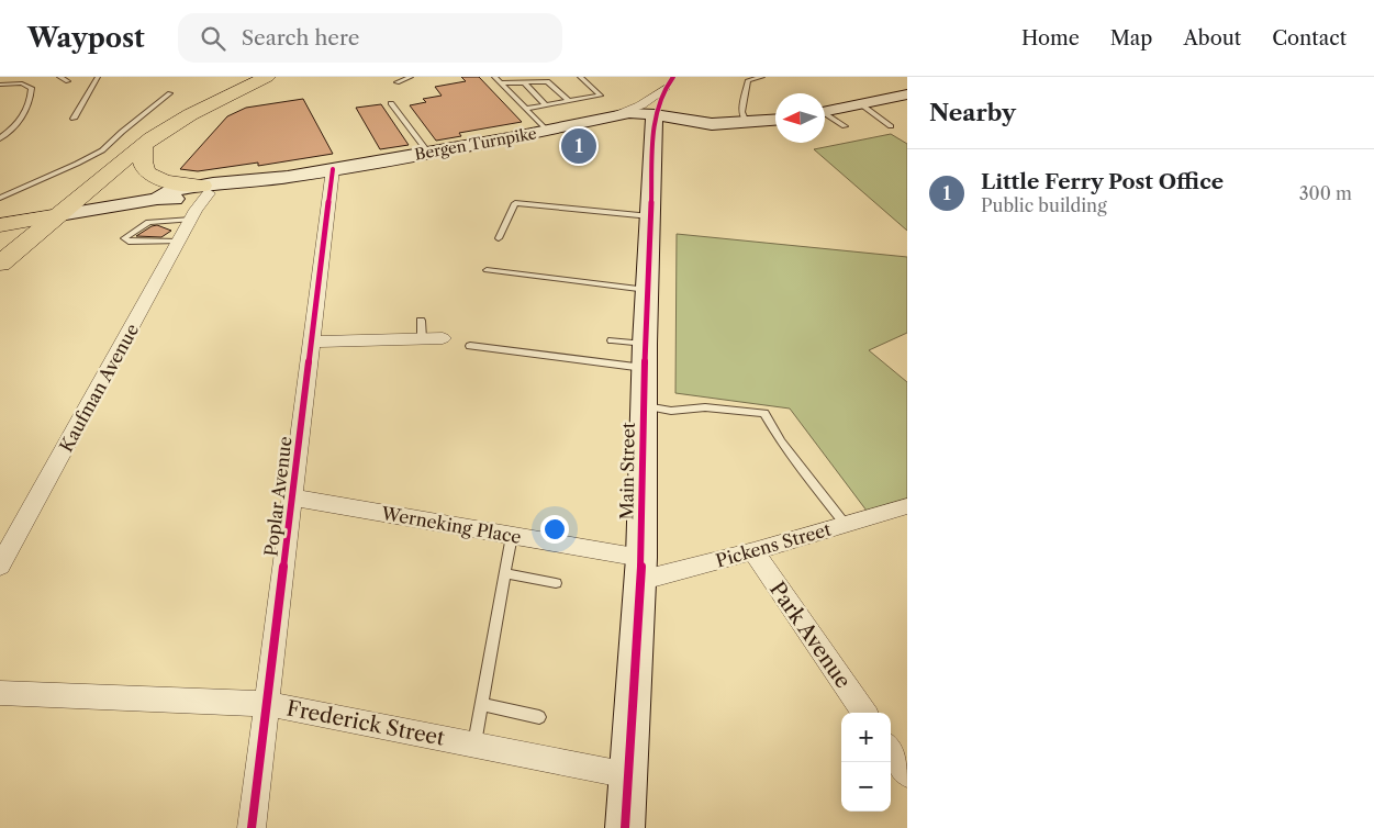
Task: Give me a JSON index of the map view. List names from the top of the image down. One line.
{"streets":{"main road":["Bergen Turnpike"],"street":["Kaufman Avenue","Main Street","Poplar Avenue","Werneking Place","Pickens Street","Park Avenue","Frederick Street"]},"crossings":[["Bergen Turnpike","Kaufman Avenue"],["Bergen Turnpike","Main Street"],["Bergen Turnpike","Poplar Avenue"],["Main Street","Werneking Place"],["Main Street","Pickens Street"],["Main Street","Frederick Street"],["Poplar Avenue","Werneking Place"],["Poplar Avenue","Frederick Street"],["Werneking Place","Pickens Street"],["Pickens Street","Park Avenue"]],"north":"left","page":{"header":"Waypost","search":"Search here","nav":["Home","Map","About","Contact"],"heading":"Nearby","pins":"1","list":[{"mark":"1","name":"Little Ferry Post Office","note":"Public building","value":"300 m"}],"map_buttons":["+","−"]}}
